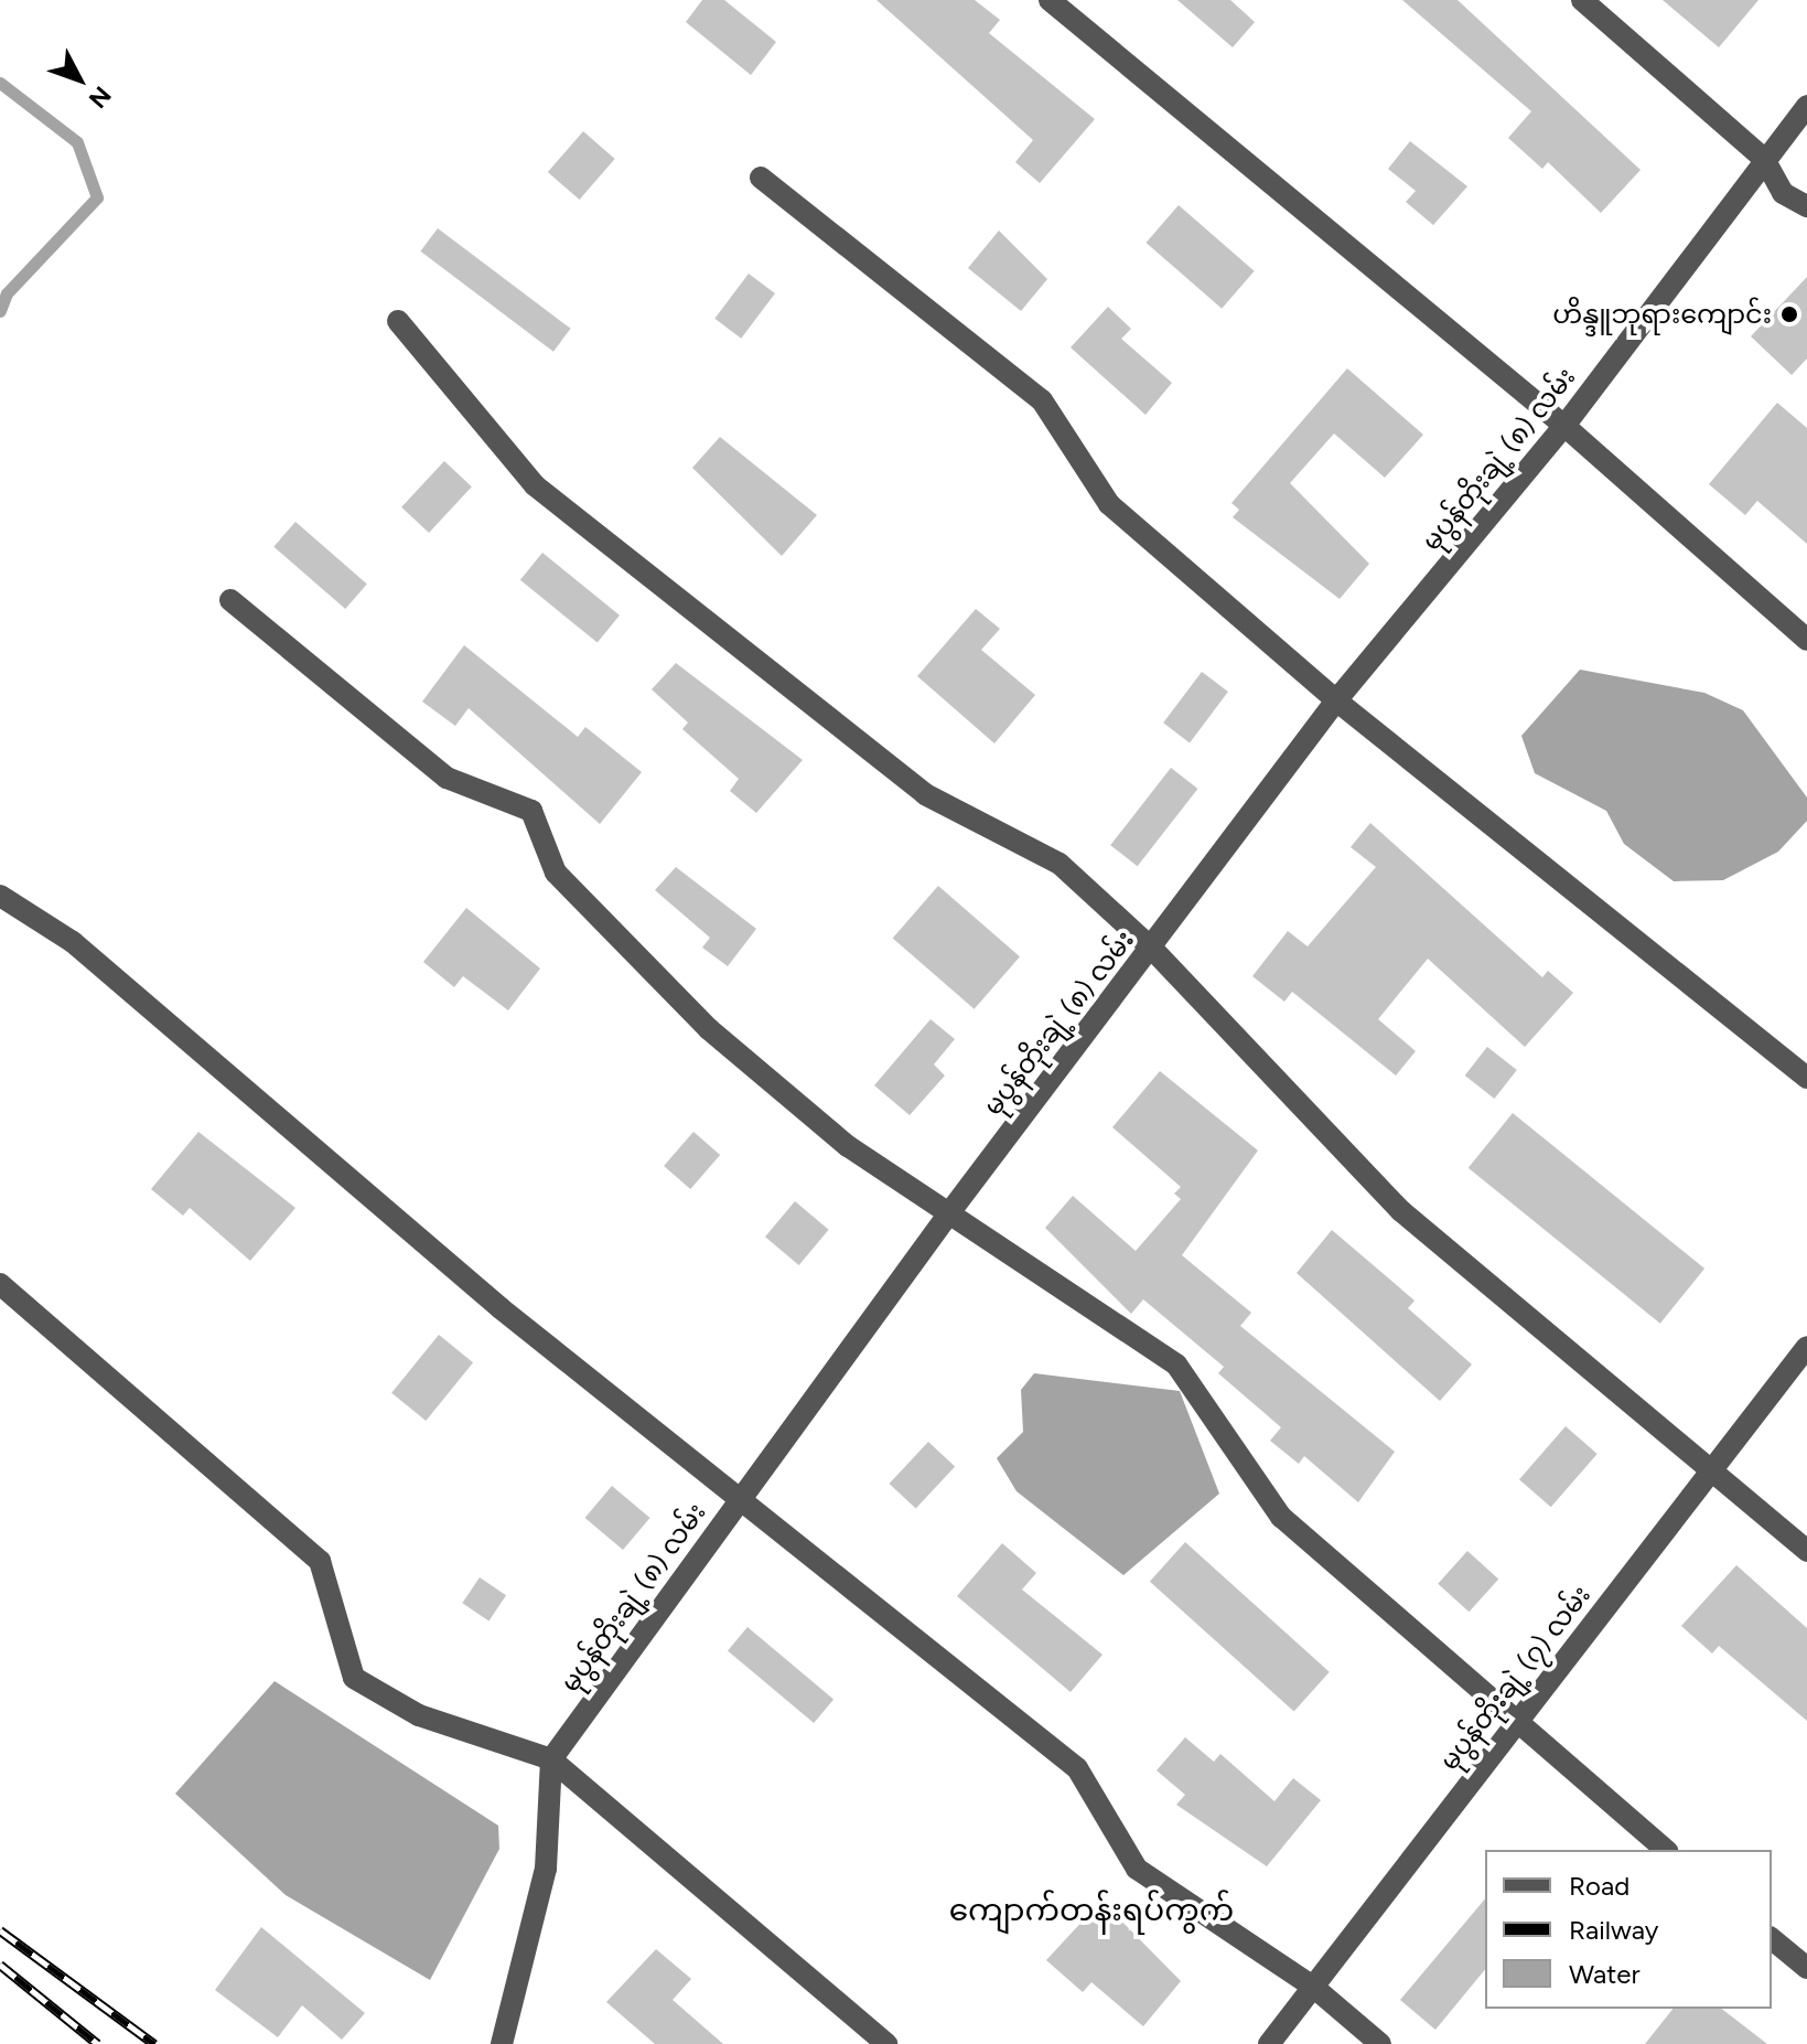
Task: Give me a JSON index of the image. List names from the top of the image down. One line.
{"streets":{"street":["မုပွန်တိုးချဲ့ (၈) လမ်း","မုပွန်တိုးချဲ့ (၇) လမ်း"]},"districts":["ကျောက်တန်းရပ်ကွက်"],"places":["ဟိန္ဒူဘုရားကျောင်း"],"legend":["Road","Railway","Water"],"north":"bottom right"}
